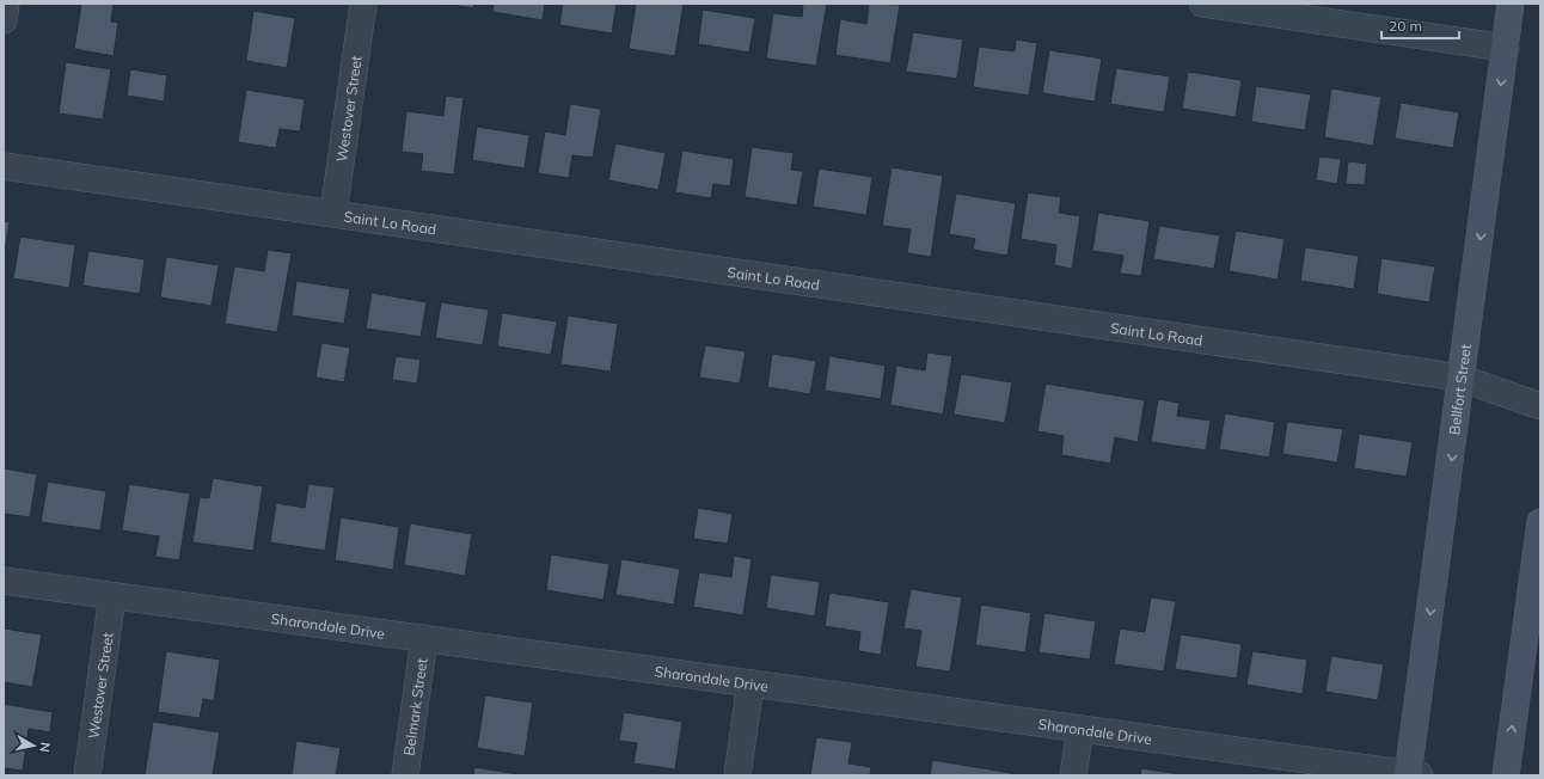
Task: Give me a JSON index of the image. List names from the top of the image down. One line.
{"streets":{"main road":["Bellfort Street"],"street":["Westover Street","Saint Lo Road","Sharondale Drive","Belmark Street"]},"crossings":[["Westover Street","Saint Lo Road"],["Westover Street","Sharondale Drive"],["Saint Lo Road","Bellfort Street"],["Bellfort Street","Sharondale Drive"],["Sharondale Drive","Belmark Street"]],"scale_bar":"20 m","north":"right"}
